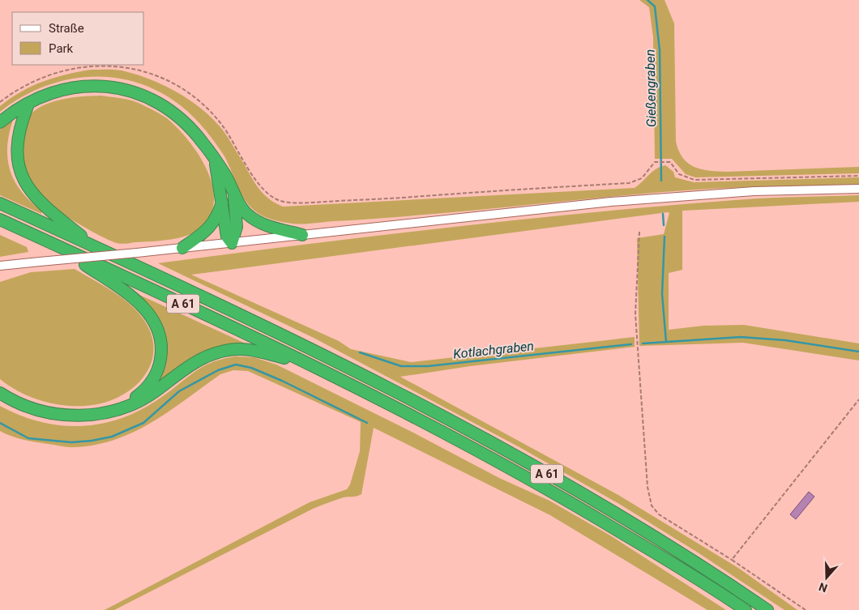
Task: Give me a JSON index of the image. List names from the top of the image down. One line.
{"streets":{"highway":["A 61"]},"water":["Gießengraben","Kotlachgraben"],"legend":["Straße","Park"],"north":"bottom"}
